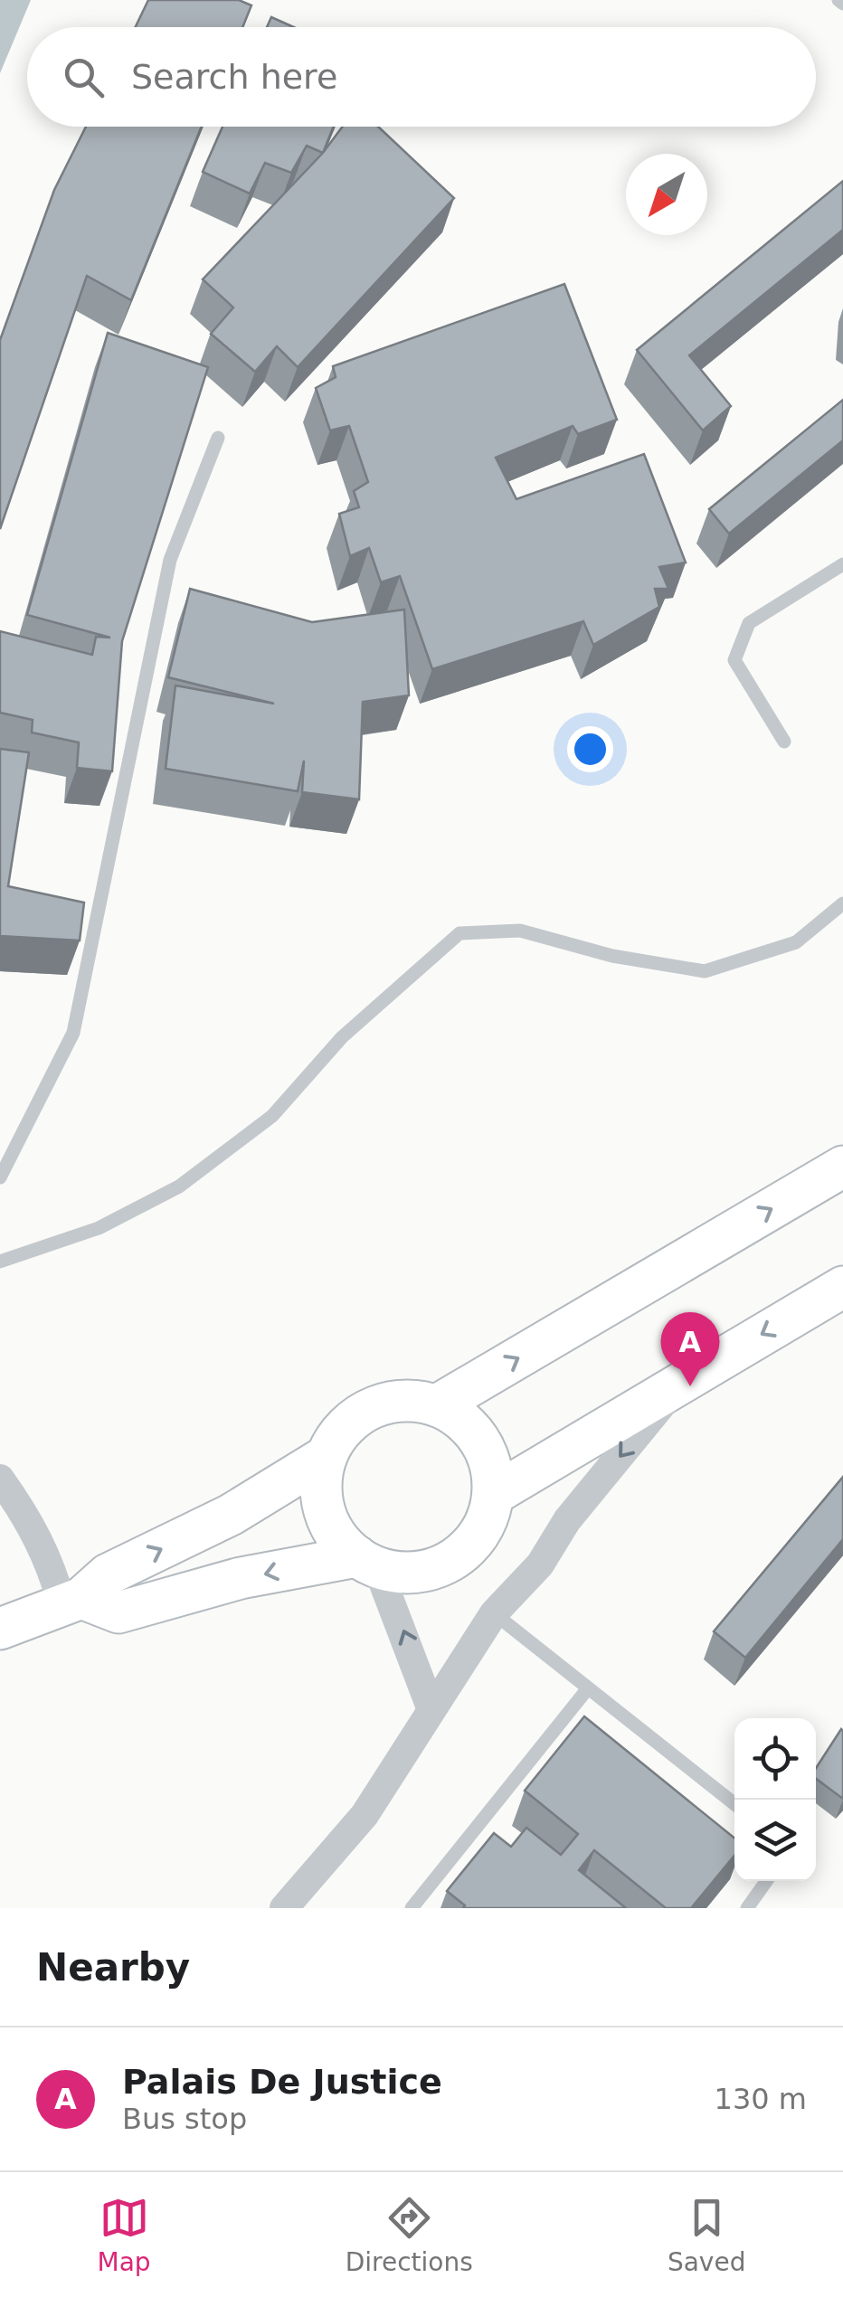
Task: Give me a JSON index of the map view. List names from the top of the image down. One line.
{"north":"bottom left","page":{"search":"Search here","pins":"A","heading":"Nearby","list":[{"mark":"A","name":"Palais De Justice","note":"Bus stop","value":"130 m"}],"nav":["Map","Directions","Saved"]}}
